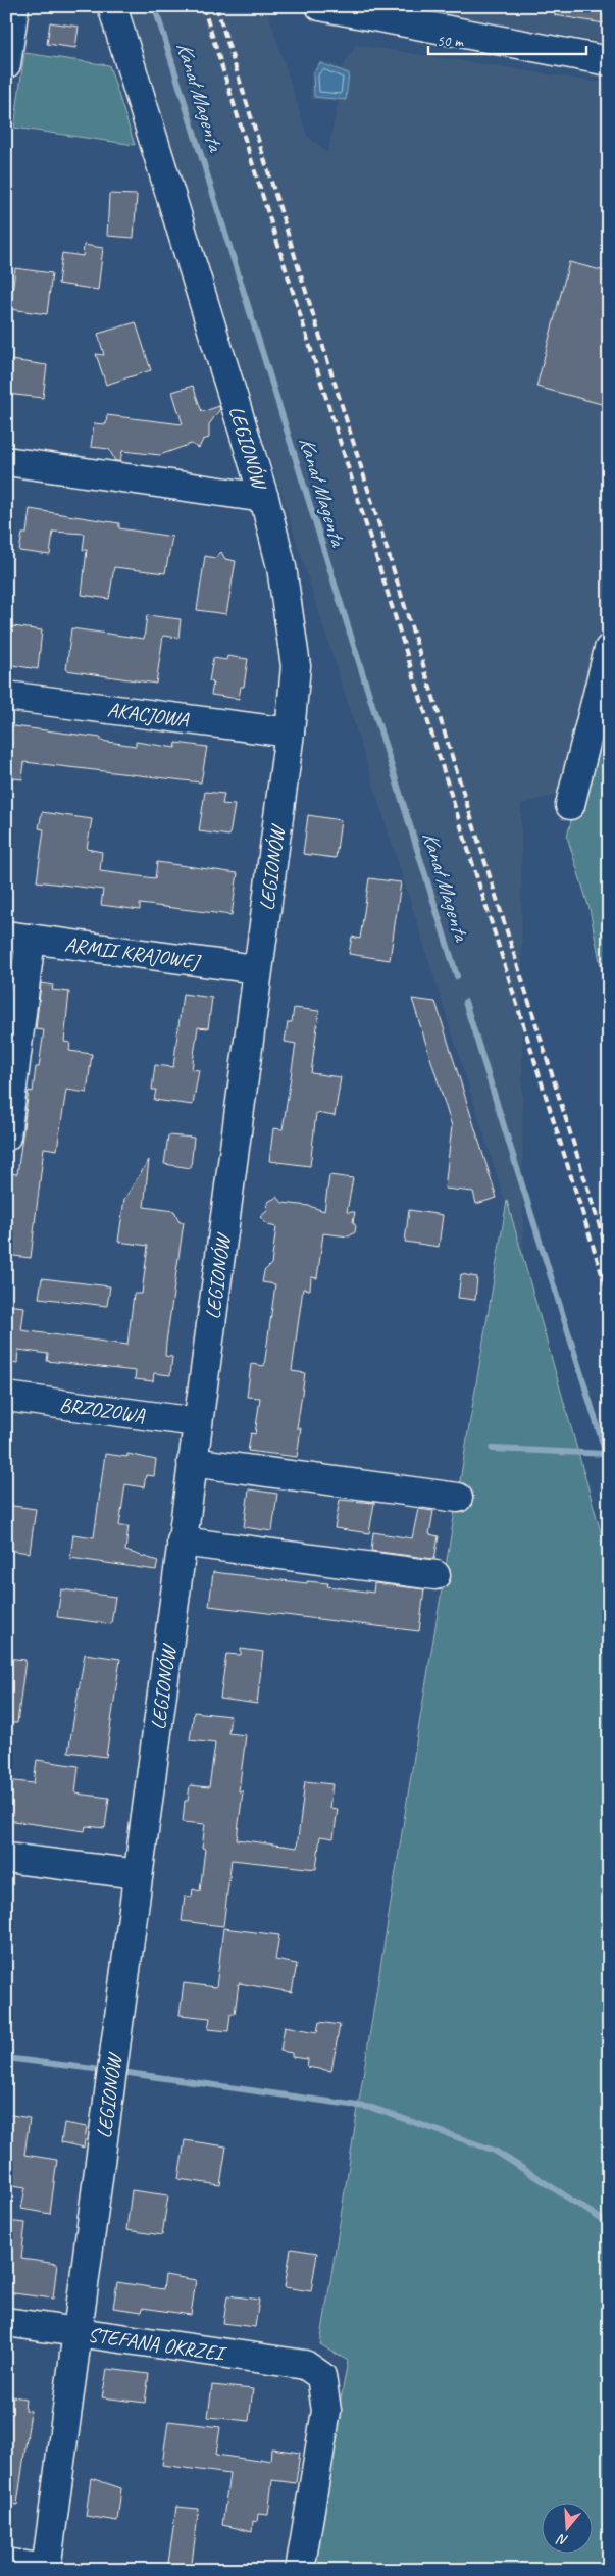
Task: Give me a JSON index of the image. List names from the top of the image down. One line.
{"streets":{"street":["LEGIONÓW","AKACJOWA","ARMII KRAJOWEJ","BRZOZOWA","STEFANA OKRZEI"]},"crossings":[["LEGIONÓW","AKACJOWA"],["LEGIONÓW","ARMII KRAJOWEJ"],["LEGIONÓW","BRZOZOWA"],["LEGIONÓW","STEFANA OKRZEI"]],"water":["Kanał Magenta"],"scale_bar":"50 m","north":"bottom"}
